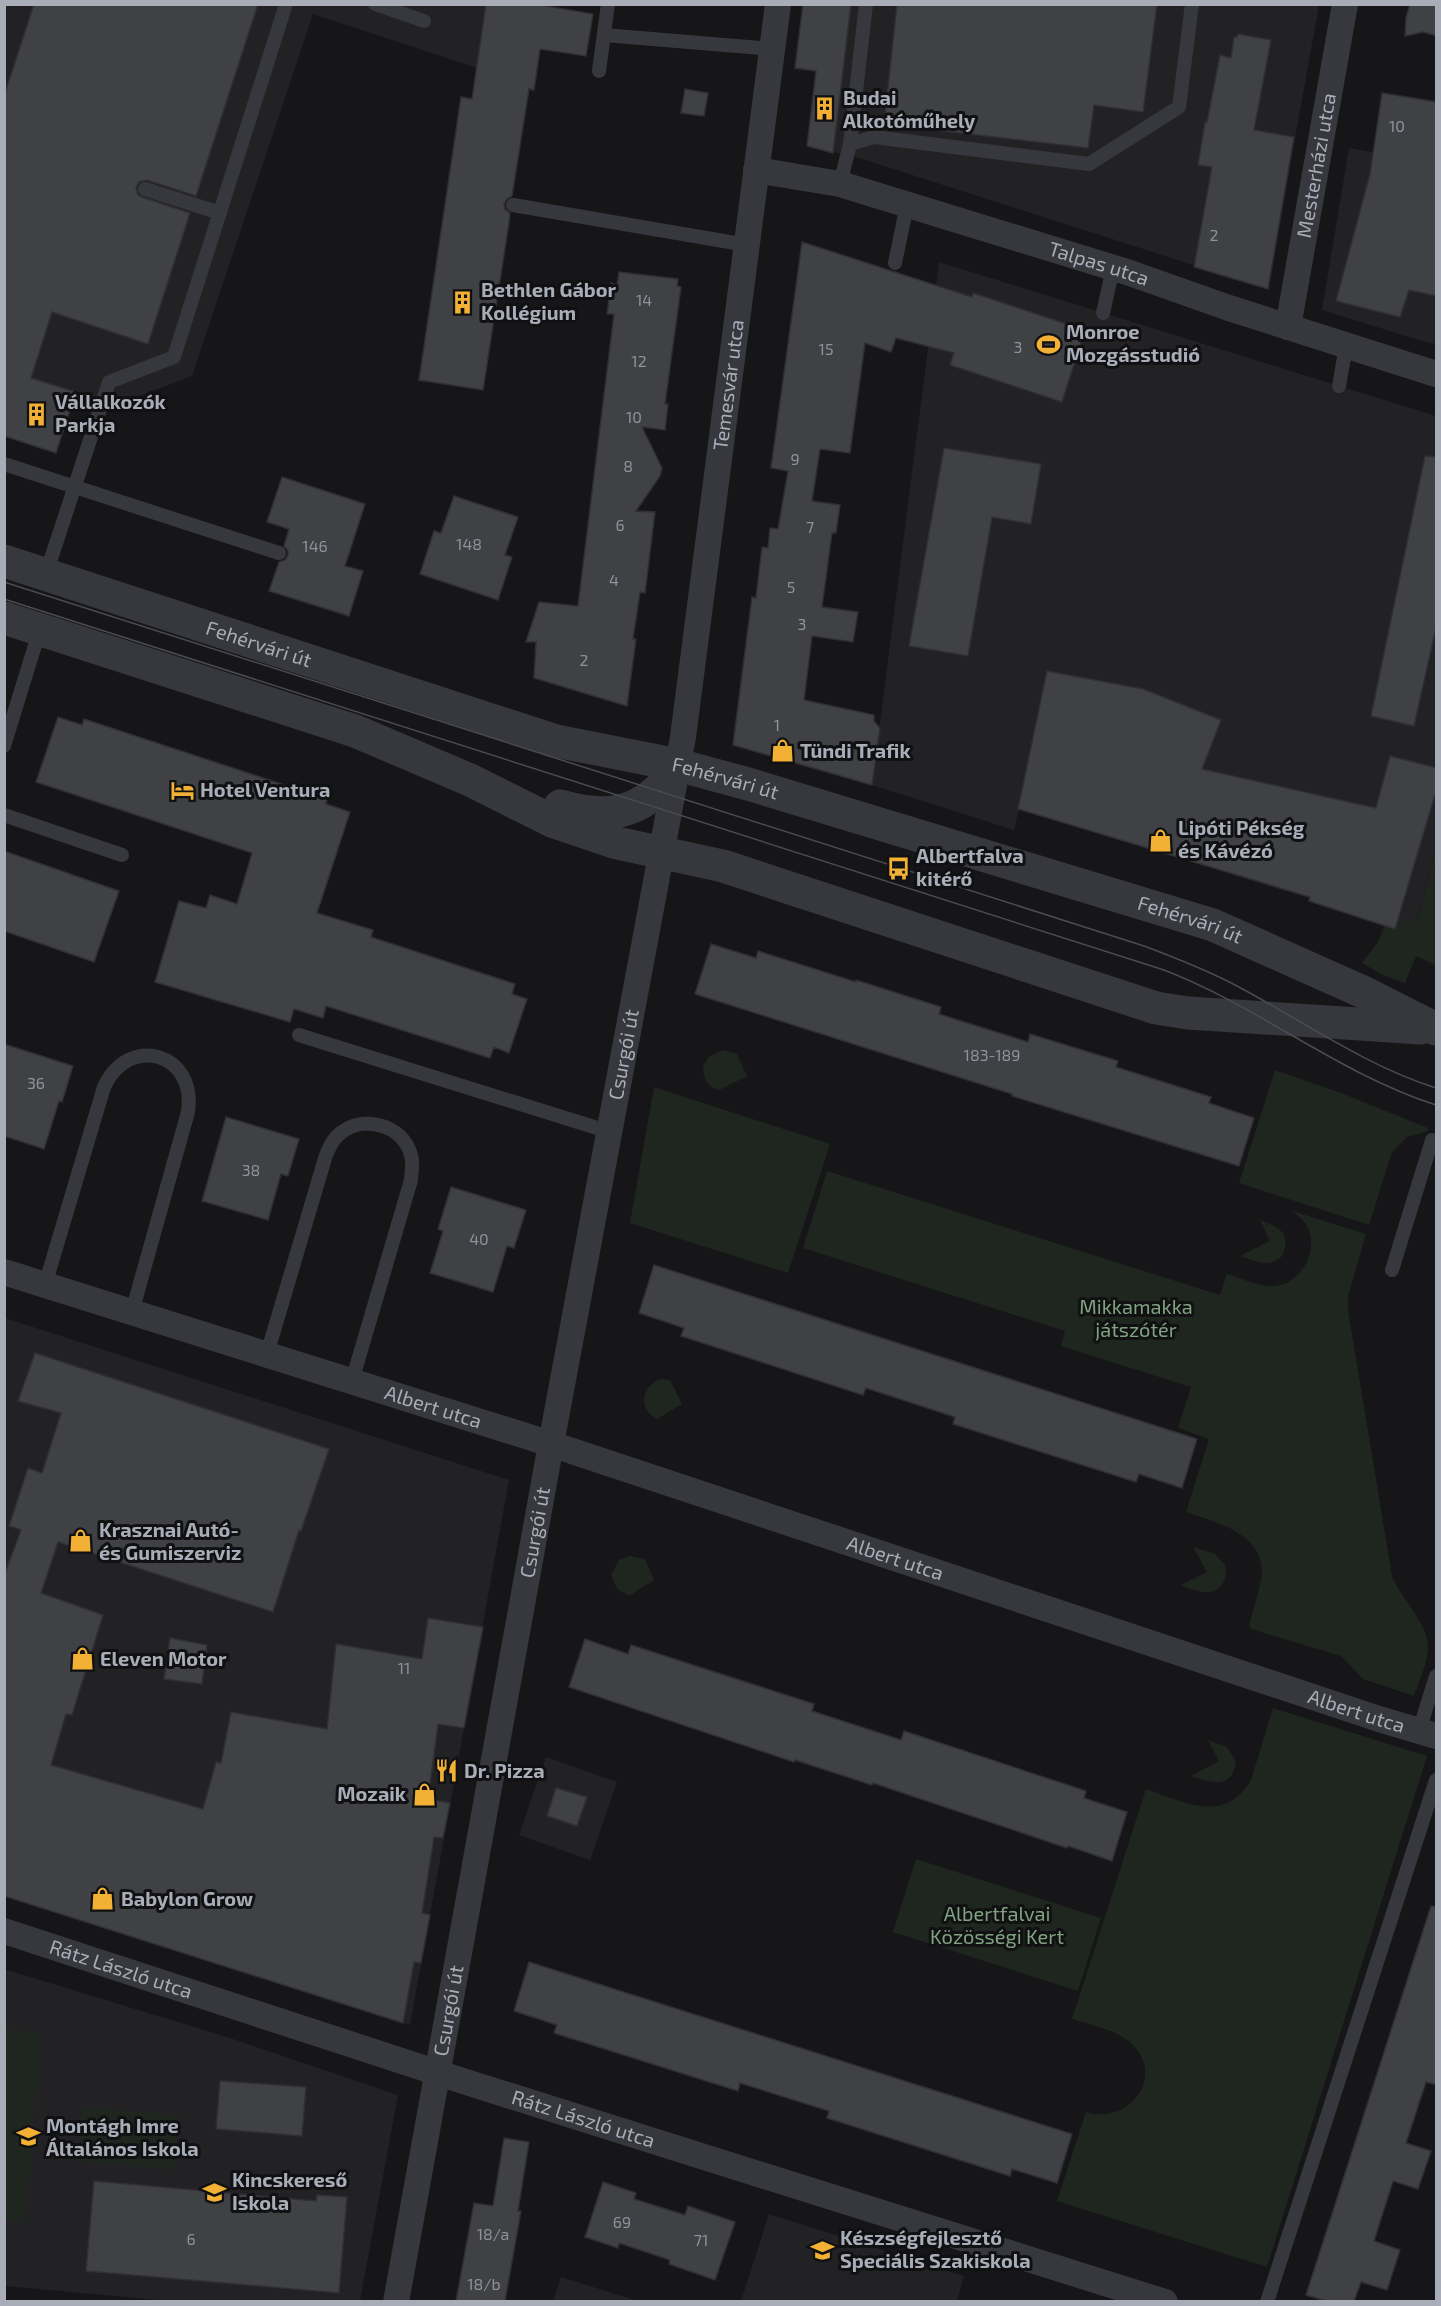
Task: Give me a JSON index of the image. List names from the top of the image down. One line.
{"streets":{"street":["Mesterházi utca","Talpas utca","Temesvár utca","Fehérvári út","Csurgói út","Albert utca","Rátz László utca"]},"crossings":[["Mesterházi utca","Talpas utca"],["Talpas utca","Temesvár utca"],["Temesvár utca","Fehérvári út"],["Temesvár utca","Csurgói út"],["Fehérvári út","Csurgói út"],["Csurgói út","Albert utca"],["Csurgói út","Rátz László utca"]],"parks":["Mikkamakka játszótér","Albertfalvai Közösségi Kert"],"places":{"building":["Budai Alkotóműhely","Bethlen Gábor Kollégium","Vállalkozók Parkja"],"sports":["Monroe Mozgásstudió"],"shop":["Tündi Trafik","Lipóti Pékség és Kávézó","Krasznai Autó- és Gumiszerviz","Eleven Motor","Mozaik","Babylon Grow"],"hotel":["Hotel Ventura"],"bus stop":["Albertfalva kitérő"],"restaurant":["Dr. Pizza"],"school or university":["Montágh Imre Általános Iskola","Kincskereső Iskola","Készségfejlesztő Speciális Szakiskola"]},"house_numbers":["10","2","14","3","15","12","10","9","8","6","7","148","146","4","5","3","2","1","183-189","36","38","40","11","69","18/a","6","71","18/b"]}
